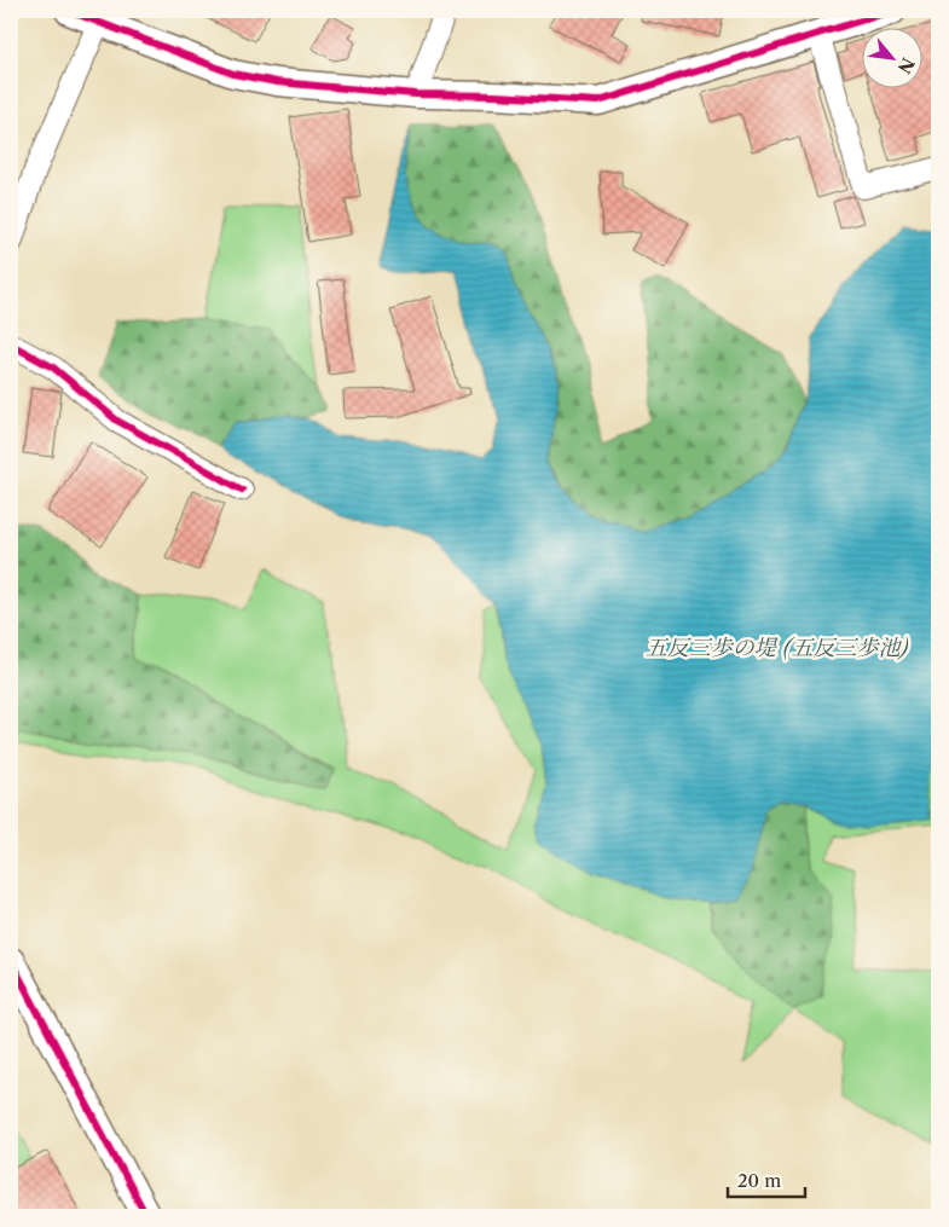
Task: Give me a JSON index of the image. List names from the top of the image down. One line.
{"water":["五反三歩の堤 (五反三歩池)"],"scale_bar":"20 m","north":"bottom right"}
